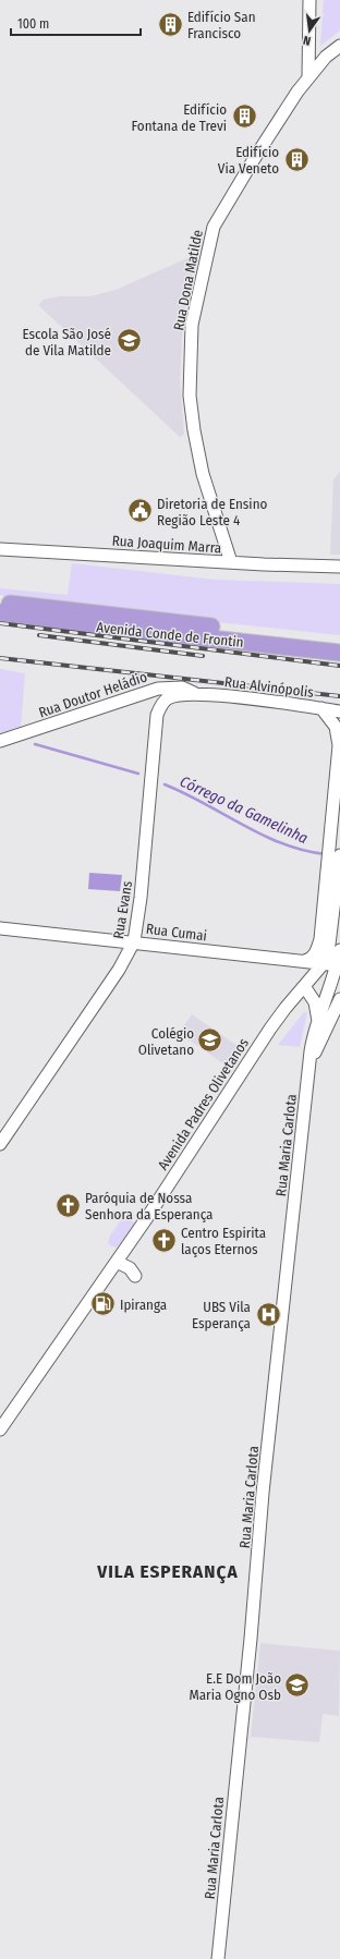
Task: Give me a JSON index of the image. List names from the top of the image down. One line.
{"streets":{"highway":["Avenida Conde de Frontin"],"street":["Rua Dona Matilde","Rua Joaquim Marra","Rua Alvinópolis","Rua Doutor Heládio","Rua Evans","Rua Cumai","Avenida Padres Olivetanos","Rua Maria Carlota"]},"crossings":[["Rua Dona Matilde","Rua Joaquim Marra"],["Rua Alvinópolis","Rua Doutor Heládio"],["Rua Alvinópolis","Rua Evans"],["Rua Doutor Heládio","Rua Evans"],["Rua Evans","Rua Cumai"],["Rua Cumai","Avenida Padres Olivetanos"],["Rua Cumai","Rua Maria Carlota"],["Avenida Padres Olivetanos","Rua Maria Carlota"]],"districts":["VILA ESPERANÇA"],"water":["Córrego da Gamelinha"],"places":{"building":["Edifício San Francisco","Edifício Fontana de Trevi","Edifício Via Veneto"],"school or university":["Escola São José de Vila Matilde","Colégio Olivetano","E.E Dom João Maria Ogno Osb"],"public building":["Diretoria de Ensino Região Leste 4"],"church":["Paróquia de Nossa Senhora da Esperança","Centro Espirita laços Eternos"],"fuel station":["Ipiranga"],"hospital":["UBS Vila Esperança"]},"scale_bar":"100 m","north":"bottom"}
